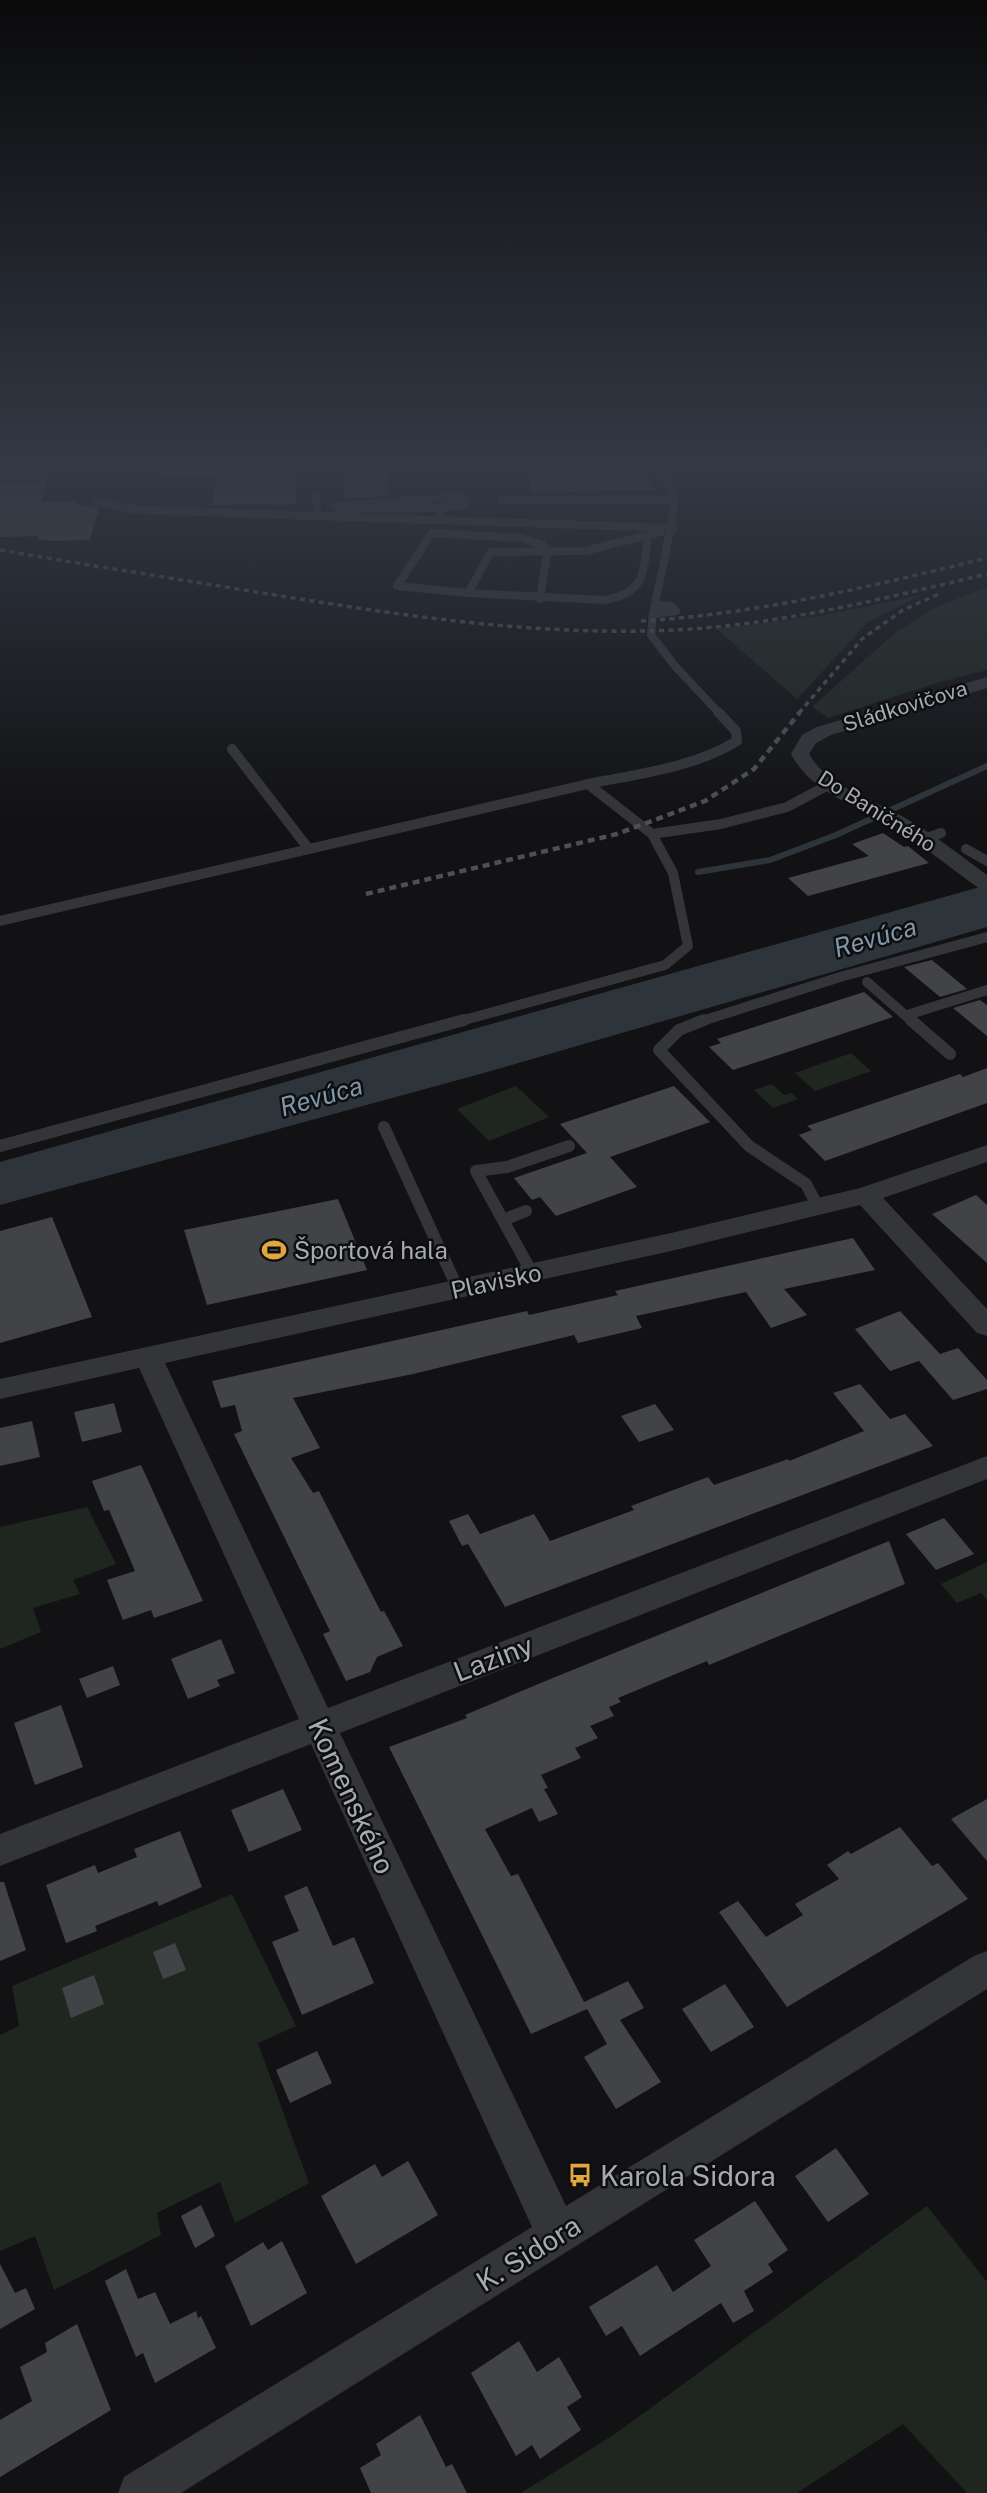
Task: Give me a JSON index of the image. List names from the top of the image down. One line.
{"streets":{"street":["Sládkovičova","Do Baničného","Plavisko","Laziny","Komenského","K. Sidora"]},"crossings":[["Sládkovičova","Do Baničného"],["Plavisko","Komenského"],["Laziny","Komenského"],["Komenského","K. Sidora"]],"water":["Revúca"],"places":{"sports":["Športová hala"],"bus stop":["Karola Sidora"]}}
